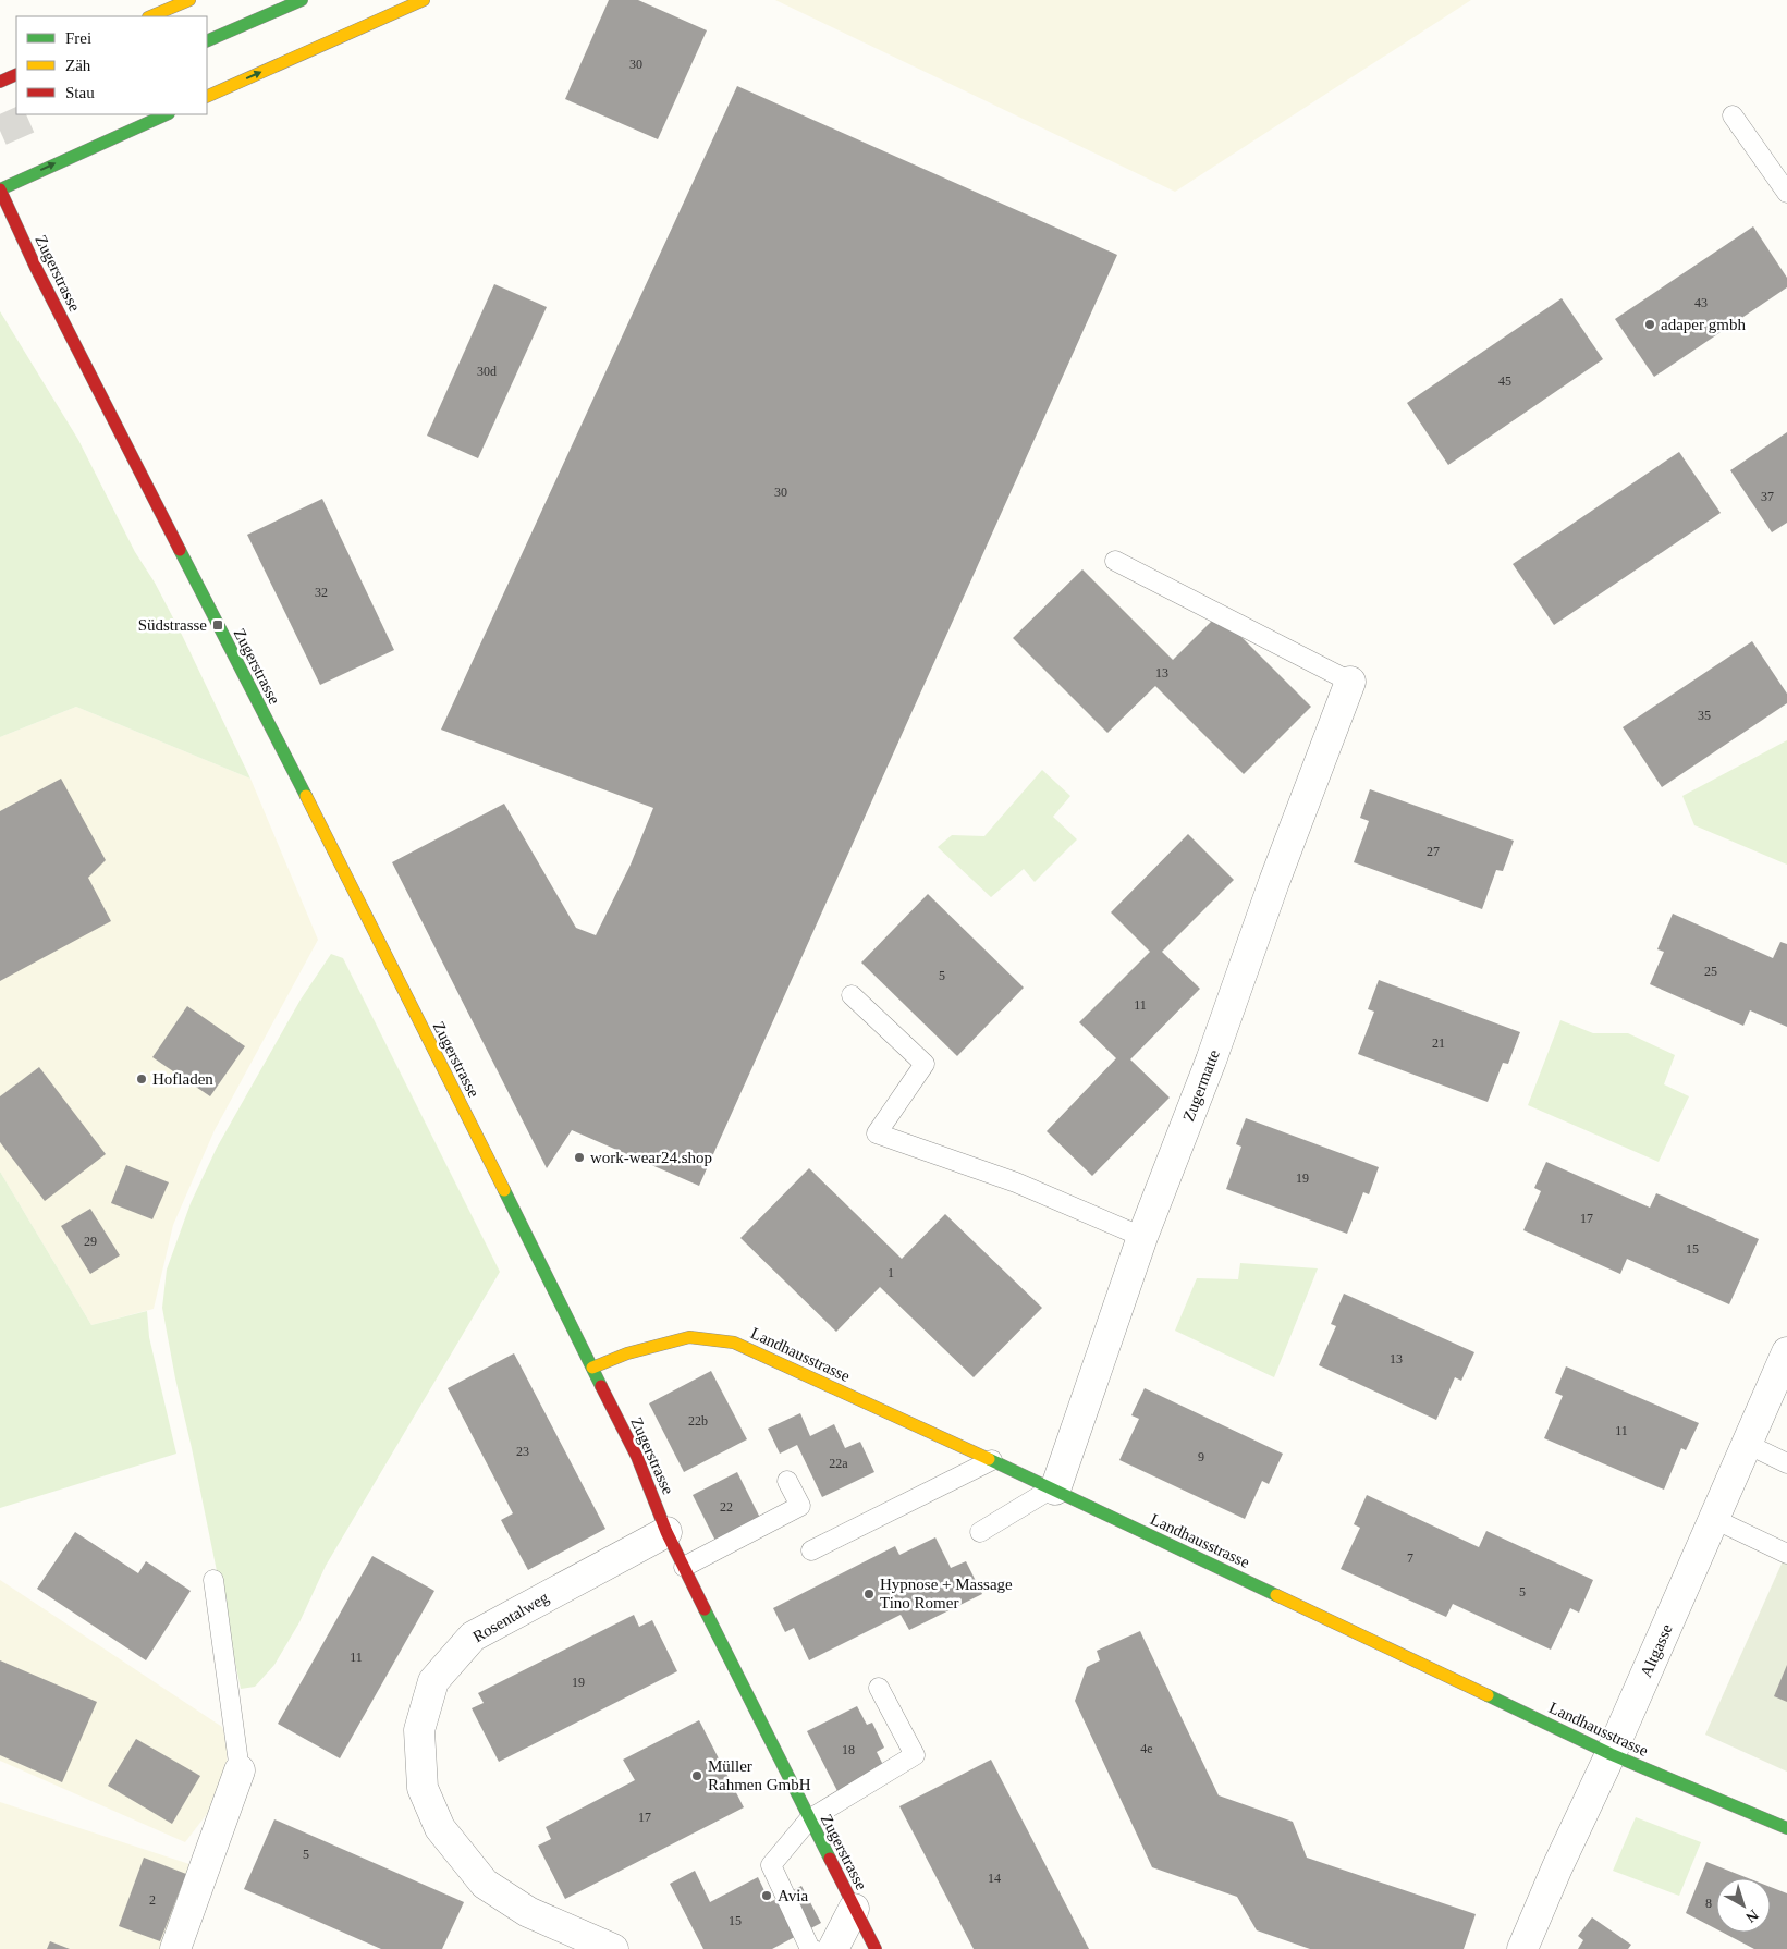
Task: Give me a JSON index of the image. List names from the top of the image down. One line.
{"streets":{"street":["Zugerstrasse","Zugermatte","Landhausstrasse","Rosentalweg","Altgasse"]},"crossings":[["Zugerstrasse","Landhausstrasse"],["Zugerstrasse","Rosentalweg"],["Zugermatte","Landhausstrasse"],["Landhausstrasse","Altgasse"]],"places":{"other":["adaper gmbh","Hofladen","work-wear24.shop","Hypnose + Massage Tino Romer","Müller Rahmen GmbH","Avia"],"transit":["Südstrasse"]},"house_numbers":["30","43","30d","45","30","37","32","13","35","27","25","5","11","21","19","17","29","15","1","13","22b","11","23","9","22a","22","7","5","11","19","4e","18","17","5","14","2","8","15"],"legend":["Frei","Zäh","Stau"],"north":"bottom right"}
